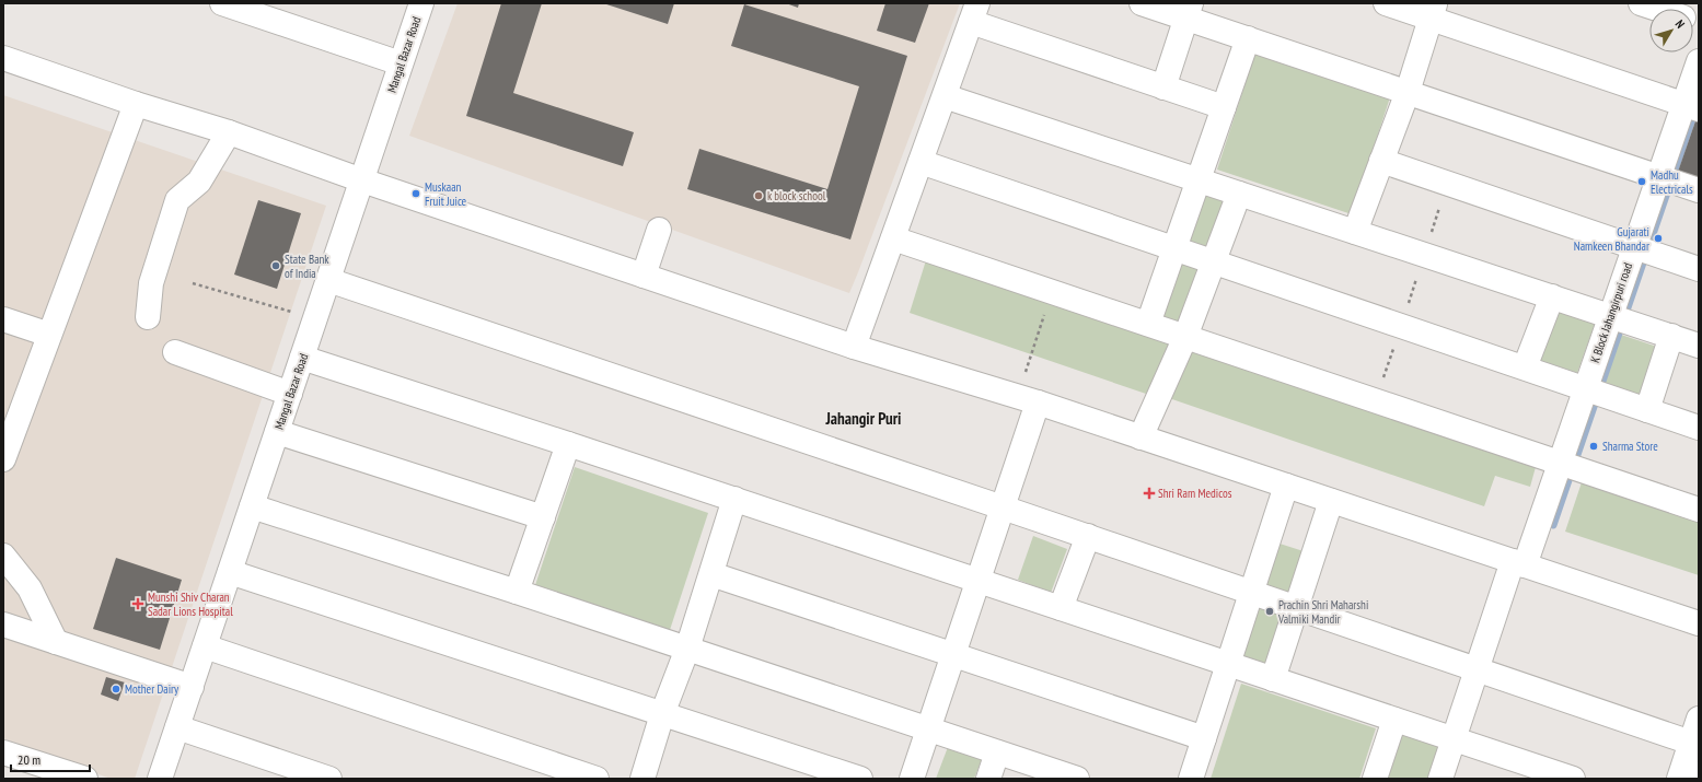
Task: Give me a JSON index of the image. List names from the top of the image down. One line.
{"streets":{"street":["Mangal Bazar Road","K Block Jahangirpuri road"]},"districts":["Jahangir Puri"],"places":{"other":["Madhu Electricals","Muskaan Fruit Juice","k block school","Gujarati Namkeen Bhandar","State Bank of India","Sharma Store","Prachin Shri Maharshi Valmiki Mandir","Mother Dairy"],"health":["Shri Ram Medicos","Munshi Shiv Charan Sadar Lions Hospital"]},"scale_bar":"20 m","north":"top right"}
